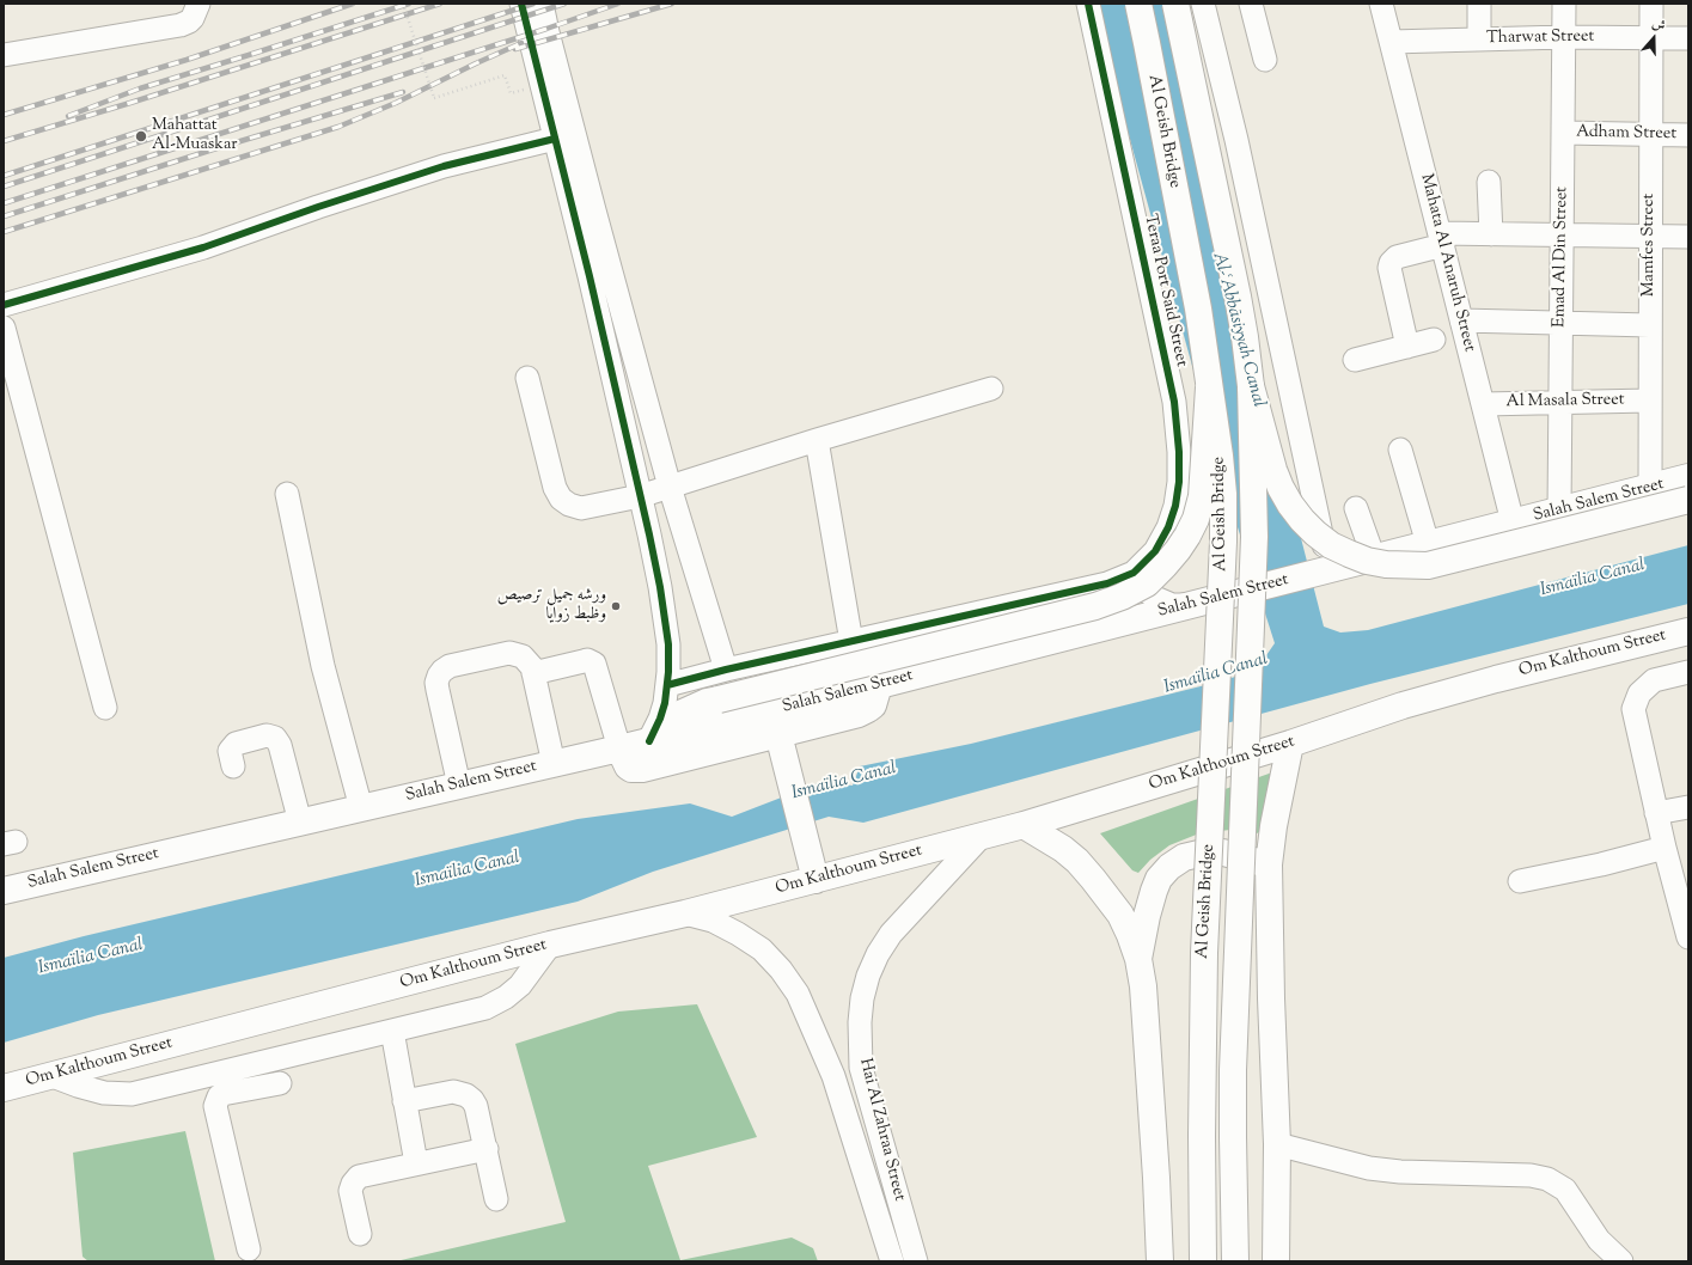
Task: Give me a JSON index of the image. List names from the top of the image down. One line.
{"streets":{"main road":["Al Geish Bridge","Salah Salem Street","Om Kalthoum Street"],"street":["Tharwat Street","Adham Street","Mamfes Street","Emad Al Din Street","Mahata Al Anaruh Street","Teraa Port Said Street","Al Masala Street","Hai Al Zahraa Street"]},"crossings":[["Tharwat Street","Mamfes Street"],["Tharwat Street","Emad Al Din Street"],["Tharwat Street","Mahata Al Anaruh Street"],["Adham Street","Mamfes Street"],["Adham Street","Emad Al Din Street"],["Mamfes Street","Al Masala Street"],["Mamfes Street","Salah Salem Street"],["Emad Al Din Street","Al Masala Street"],["Emad Al Din Street","Salah Salem Street"],["Mahata Al Anaruh Street","Al Masala Street"],["Mahata Al Anaruh Street","Salah Salem Street"],["Om Kalthoum Street","Hai Al Zahraa Street"]],"water":["Al-ʿAbbāsiyyah Canal","Ismaïlia Canal"],"places":["Mahattat Al-Muaskar","ورشه جميل ترصيص وظبط زوايا"],"north":"top"}
